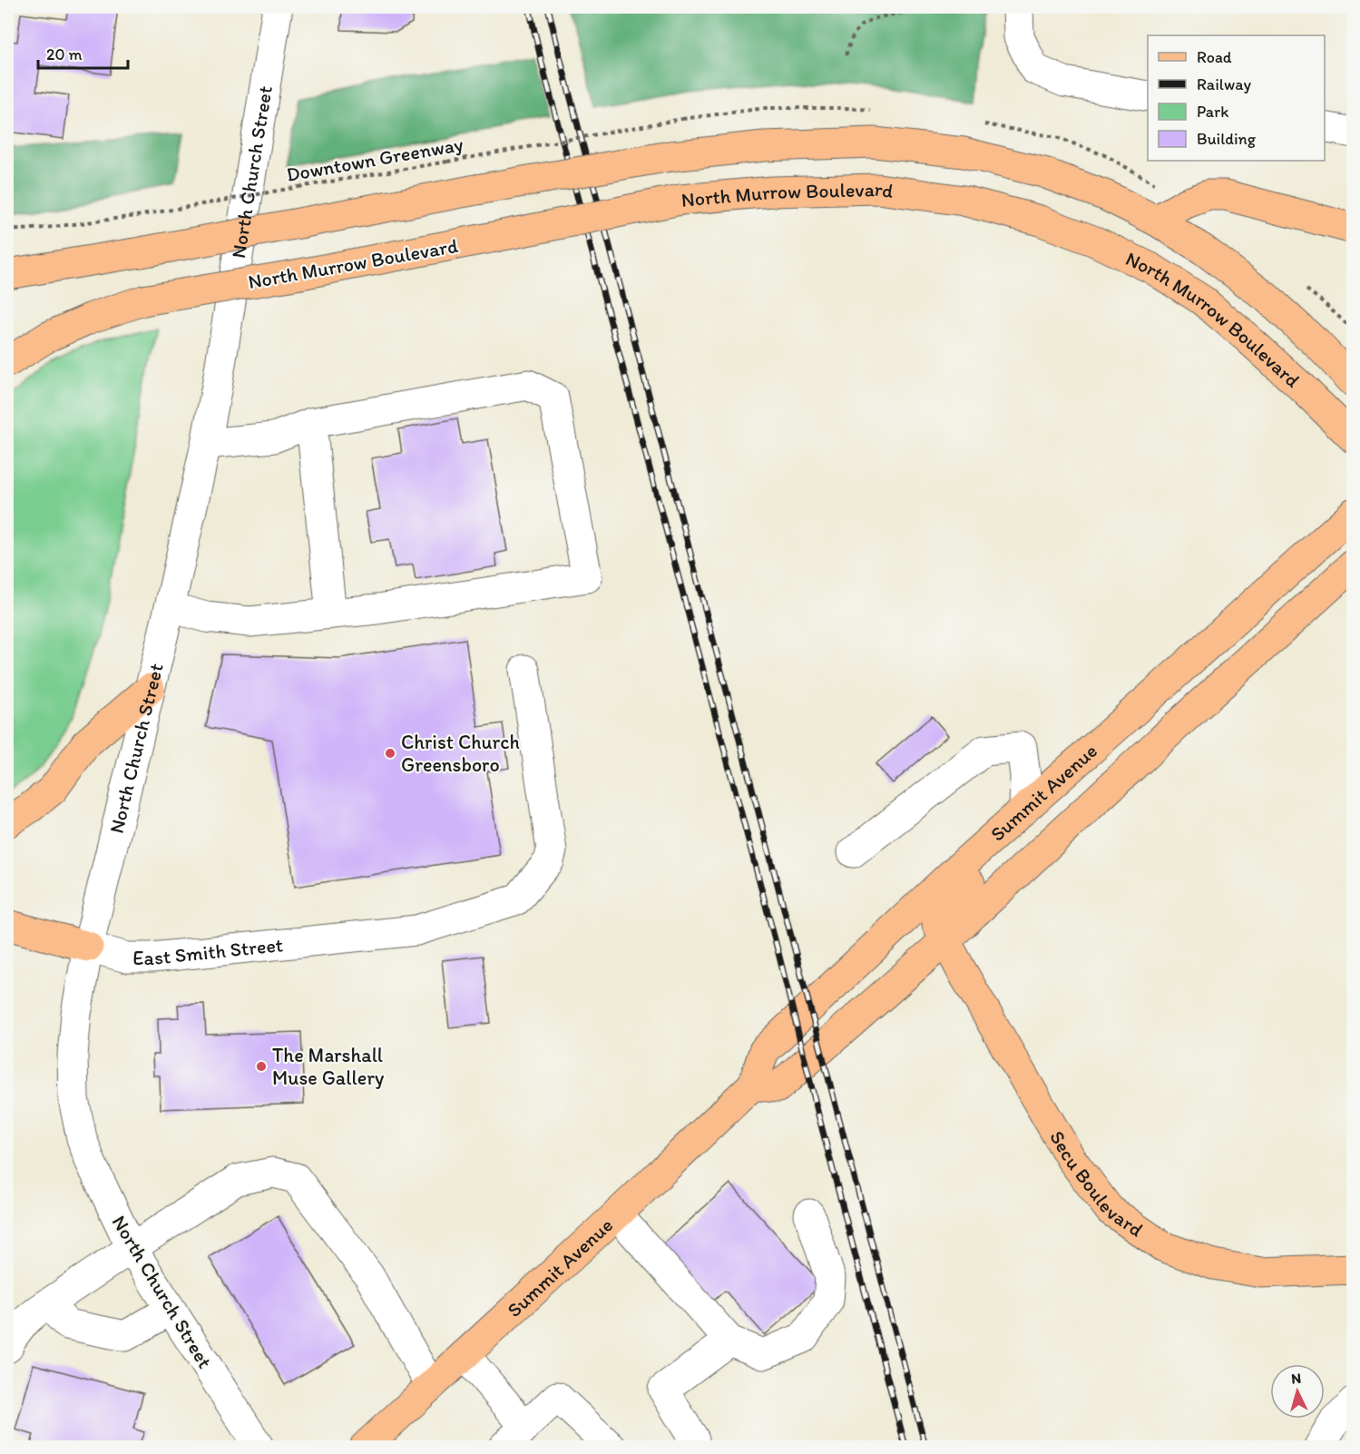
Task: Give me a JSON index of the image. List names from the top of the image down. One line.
{"streets":{"main road":["North Murrow Boulevard","Summit Avenue","East Smith Street","Secu Boulevard"],"street":["North Church Street"],"path":["Downtown Greenway"]},"crossings":[["North Church Street","East Smith Street"],["Summit Avenue","Secu Boulevard"]],"places":["Christ Church Greensboro","The Marshall Muse Gallery"],"legend":["Road","Railway","Park","Building"],"scale_bar":"20 m","north":"top"}
